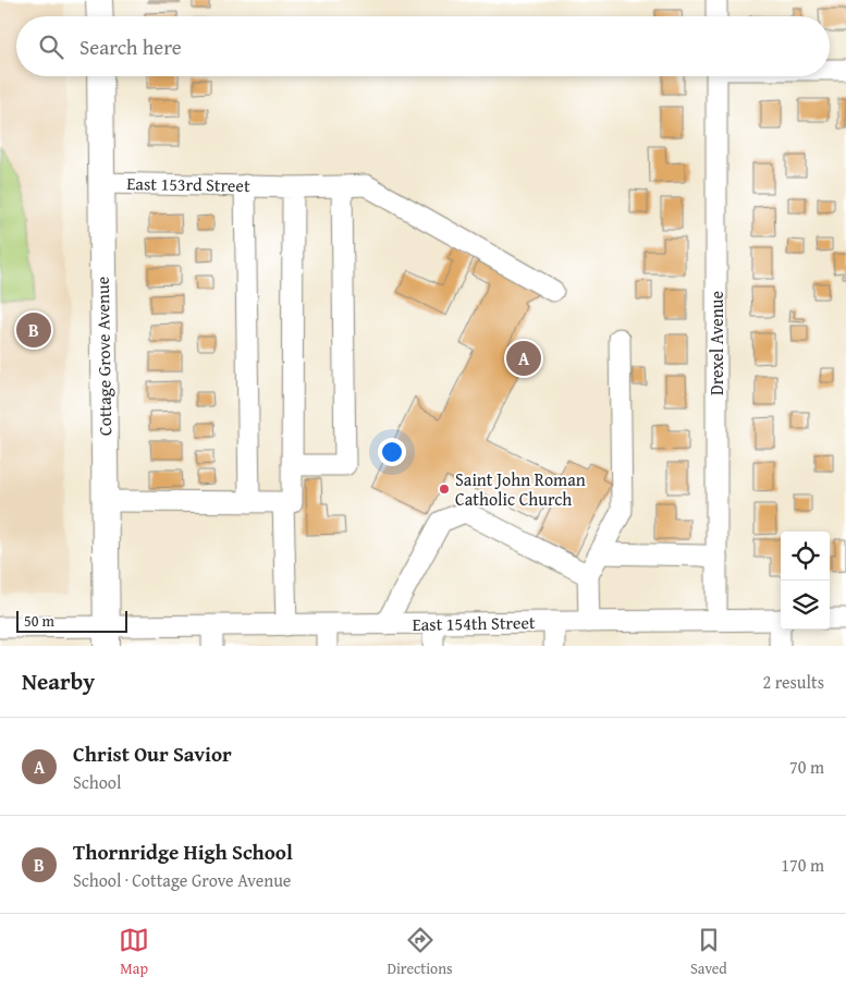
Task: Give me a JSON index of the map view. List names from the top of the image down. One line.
{"streets":{"main road":["Cottage Grove Avenue"],"street":["East 153rd Street","Drexel Avenue","East 154th Street"]},"crossings":[["East 153rd Street","Cottage Grove Avenue"],["Drexel Avenue","East 154th Street"],["Cottage Grove Avenue","East 154th Street"]],"places":["Saint John Roman Catholic Church"],"scale_bar":"50 m","page":{"search":"Search here","pins":["B","A"],"scale":"50 m","heading":["Nearby","2 results"],"list":[{"mark":"A","name":"Christ Our Savior","note":"School","value":"70 m"},{"mark":"B","name":"Thornridge High School","note":"School · Cottage Grove Avenue","value":"170 m"}],"nav":["Map","Directions","Saved"]}}
